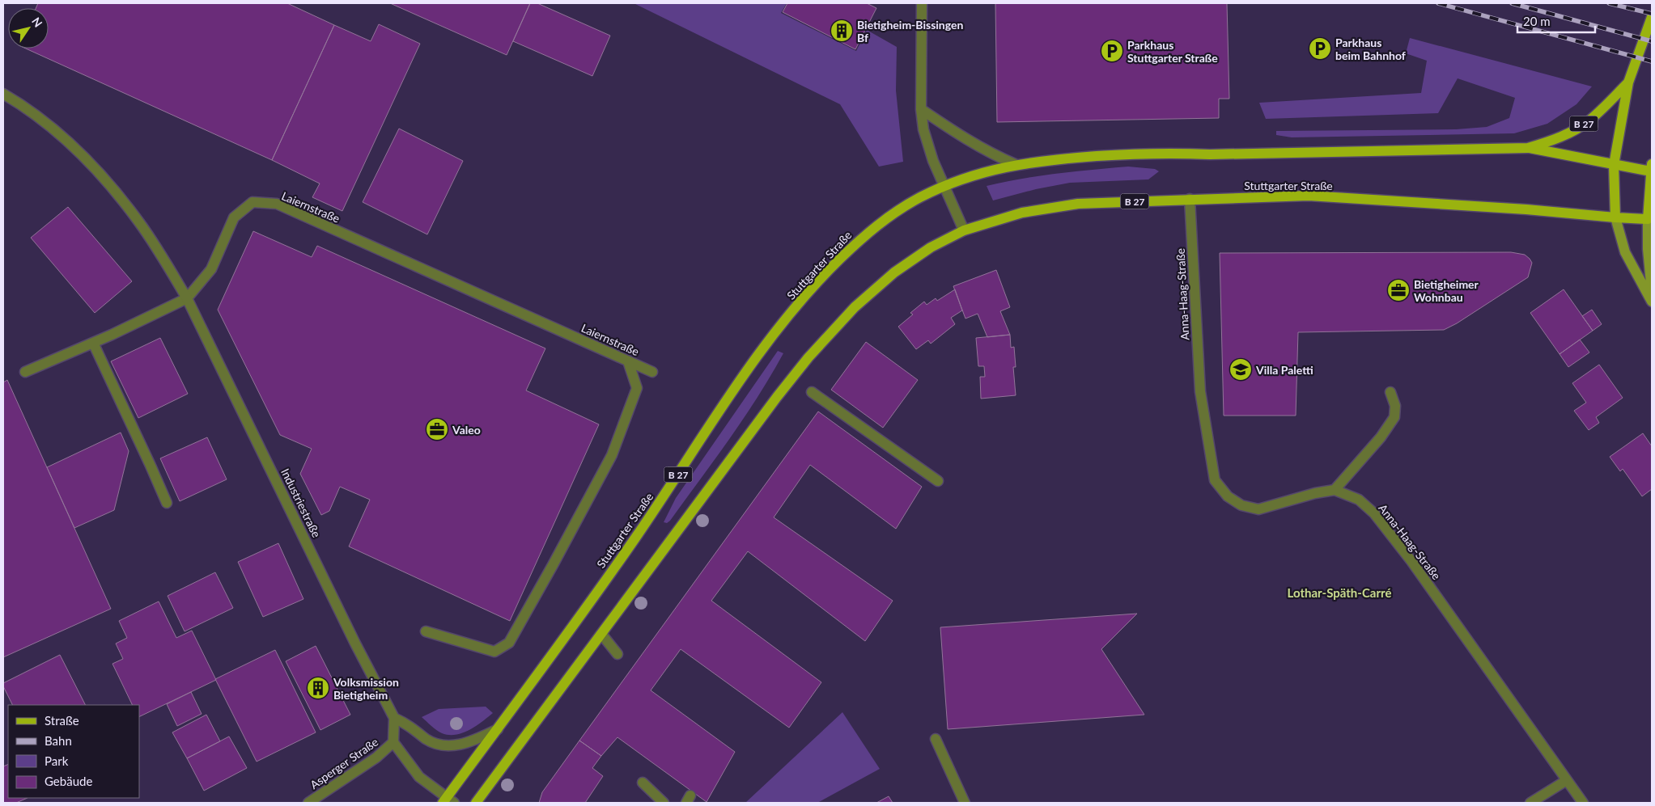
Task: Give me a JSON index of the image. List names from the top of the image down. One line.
{"streets":{"main road":["B 27","Stuttgarter Straße"],"street":["Laiernstraße","Anna-Haag-Straße","Industriestraße","Asperger Straße"]},"crossings":[["B 27","Stuttgarter Straße"],["Stuttgarter Straße","Anna-Haag-Straße"],["Laiernstraße","Industriestraße"],["Industriestraße","Asperger Straße"]],"districts":["Lothar-Späth-Carré"],"places":{"building":["Bietigheim-Bissingen Bf","Volksmission Bietigheim"],"parking":["Parkhaus beim Bahnhof","Parkhaus Stuttgarter Straße"],"office":["Bietigheimer Wohnbau","Valeo"],"school or university":["Villa Paletti"]},"legend":["Straße","Bahn","Park","Gebäude"],"scale_bar":"20 m","north":"top right"}
